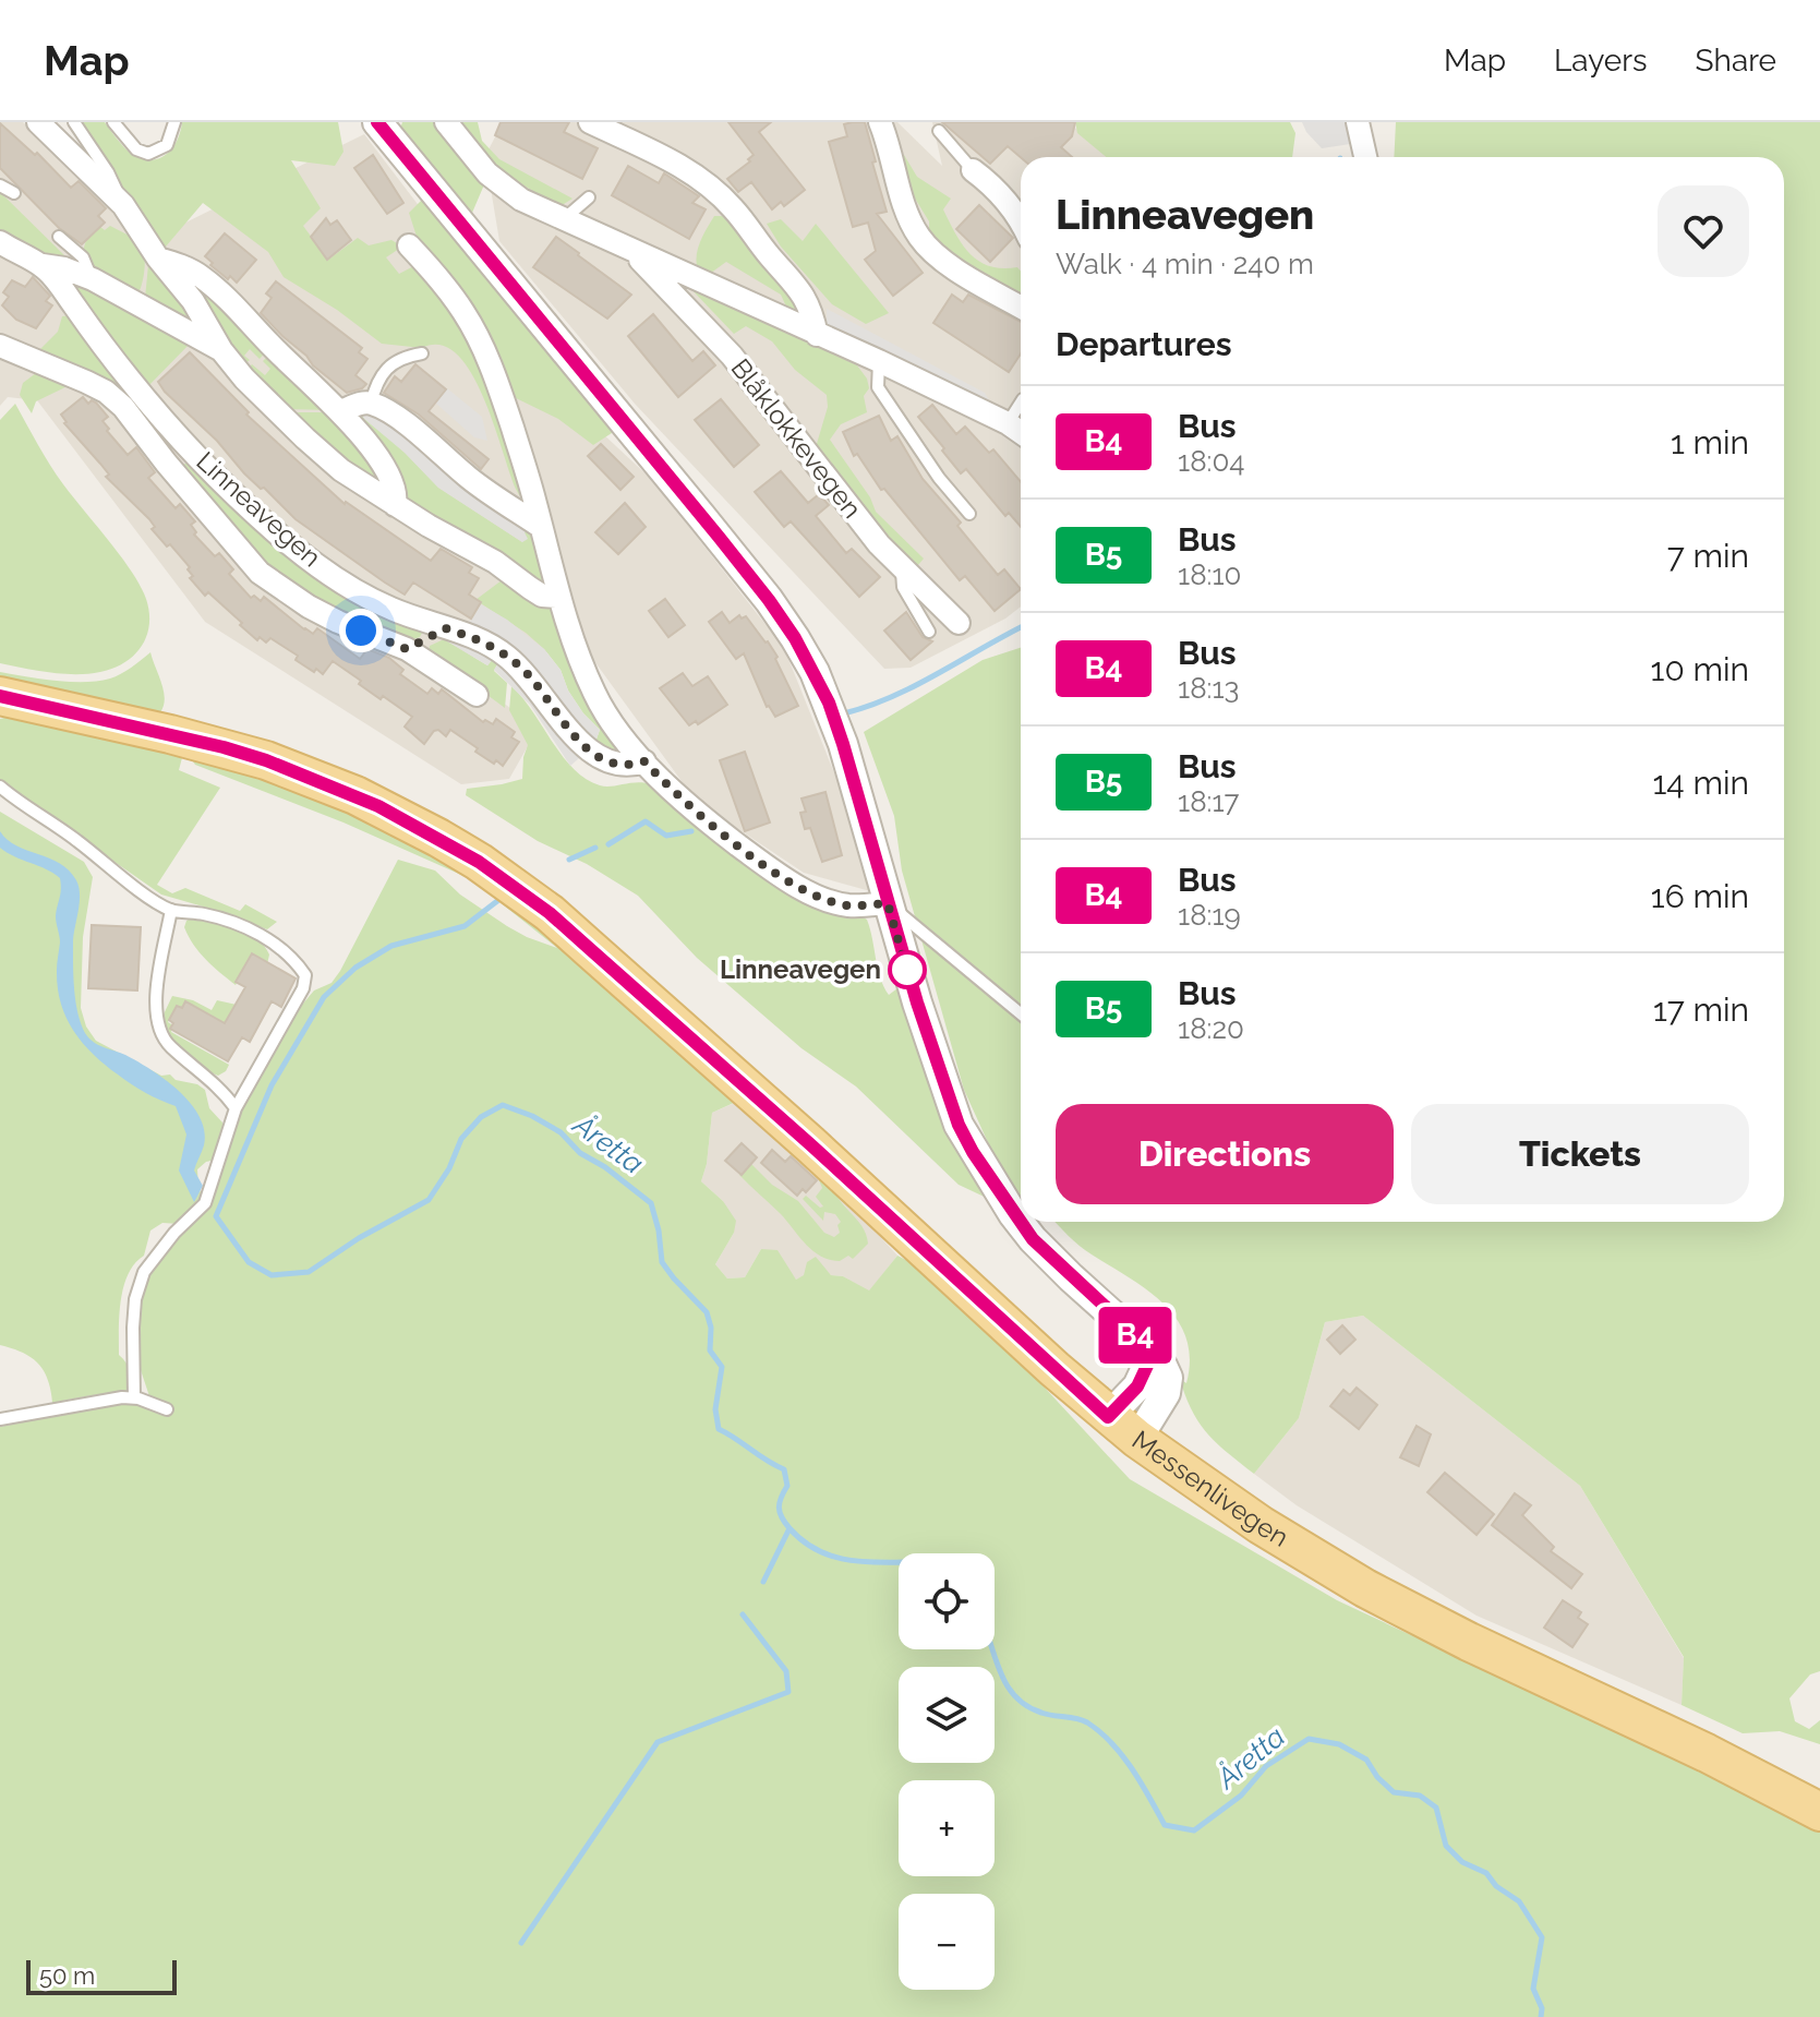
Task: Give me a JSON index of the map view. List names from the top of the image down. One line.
{"streets":{"main road":["Messenlivegen"],"street":["Blåklokkevegen","Linneavegen"]},"water":["Åretta"],"places":["Linneavegen"],"lines":["bus line B4"],"scale_bar":"50 m","page":{"header":"Map","nav":["Map","Layers","Share"],"on_map":"B4","heading":[["Linneavegen","Walk · 4 min · 240 m"],"Departures"],"list":[{"mark":"B4","name":"Bus","note":"18:04","value":"1 min"},{"mark":"B5","name":"Bus","note":"18:10","value":"7 min"},{"mark":"B4","name":"Bus","note":"18:13","value":"10 min"},{"mark":"B5","name":"Bus","note":"18:17","value":"14 min"},{"mark":"B4","name":"Bus","note":"18:19","value":"16 min"},{"mark":"B5","name":"Bus","note":"18:20","value":"17 min"}],"buttons":["Directions","Tickets"],"map_buttons":["+","−"],"scale":"50 m"}}
